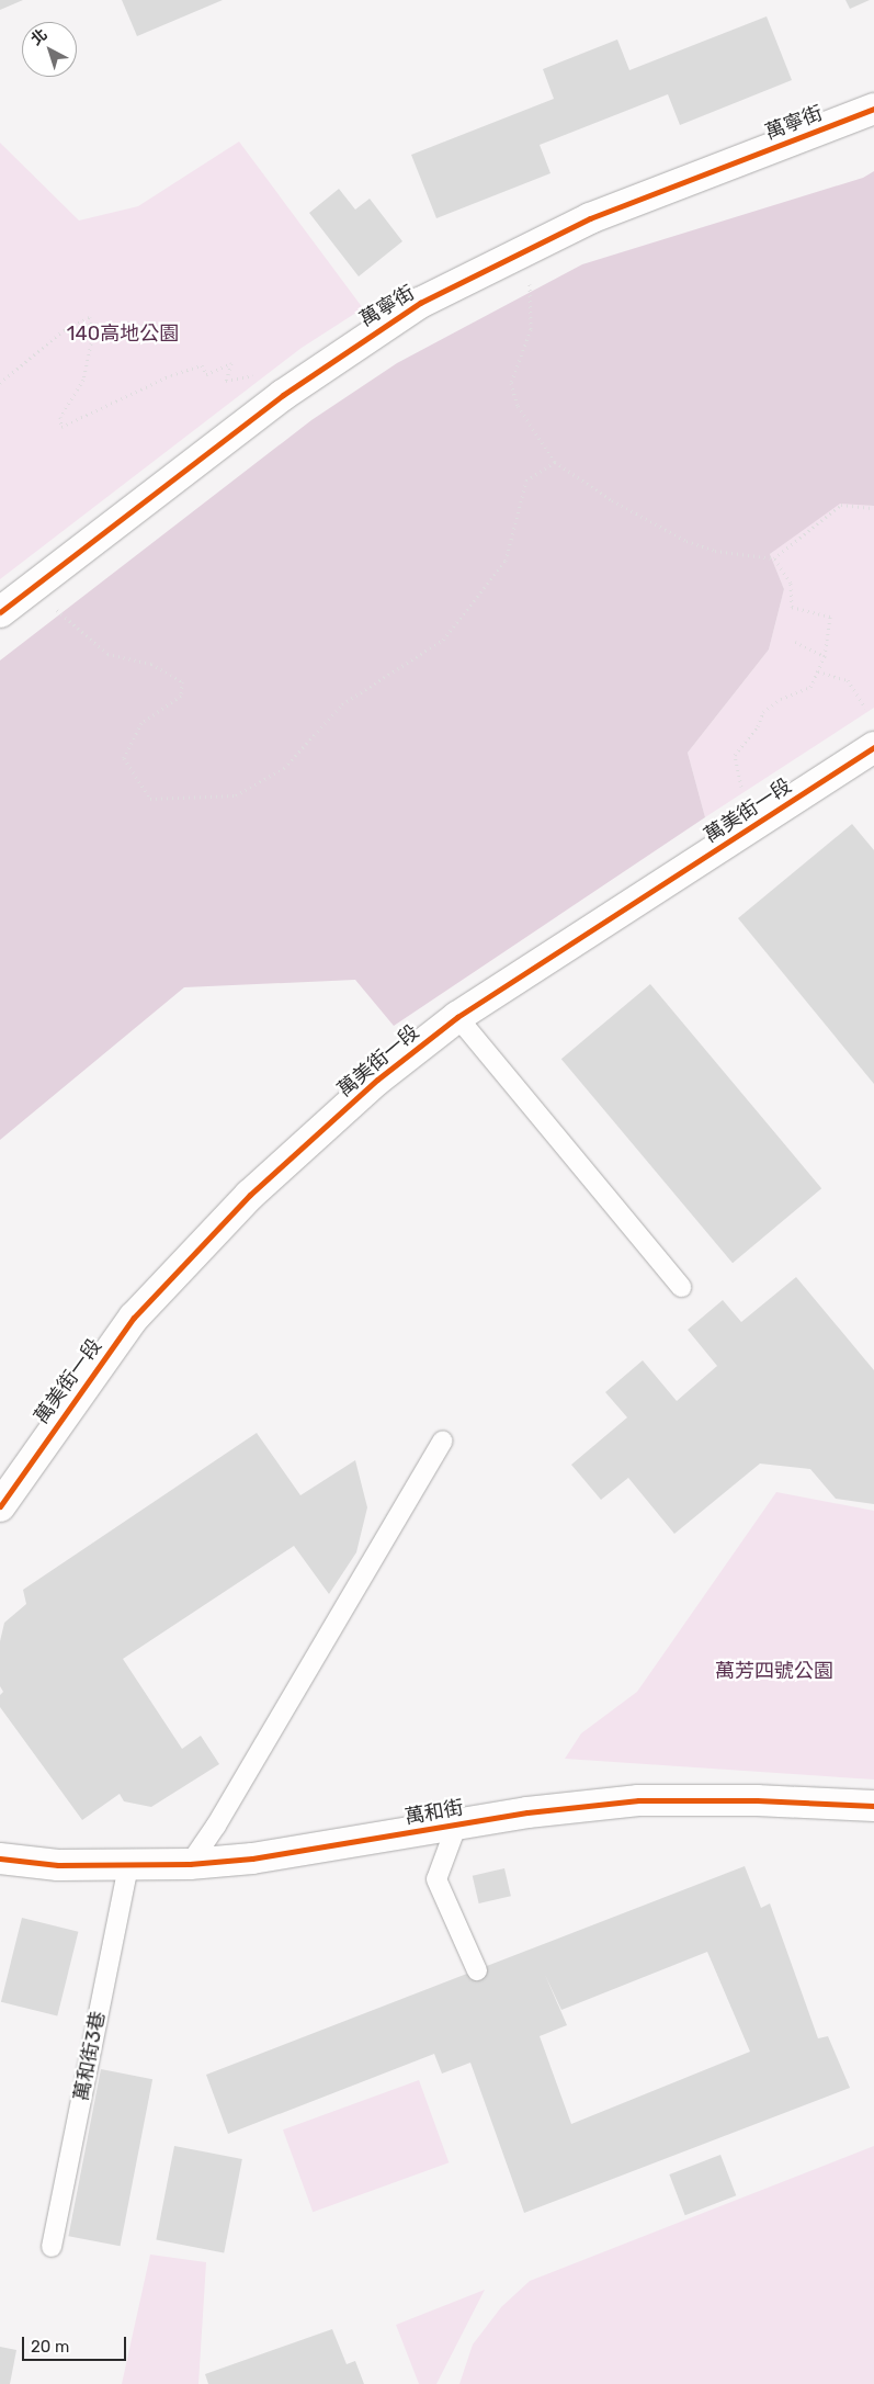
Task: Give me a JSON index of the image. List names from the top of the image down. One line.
{"streets":{"street":["萬寧街","萬美街一段","萬和街"],"lane":["萬和街3巷"]},"crossings":[["萬和街","萬和街3巷"]],"parks":["140高地公園","萬芳四號公園"],"scale_bar":"20 m","north":"top left"}
